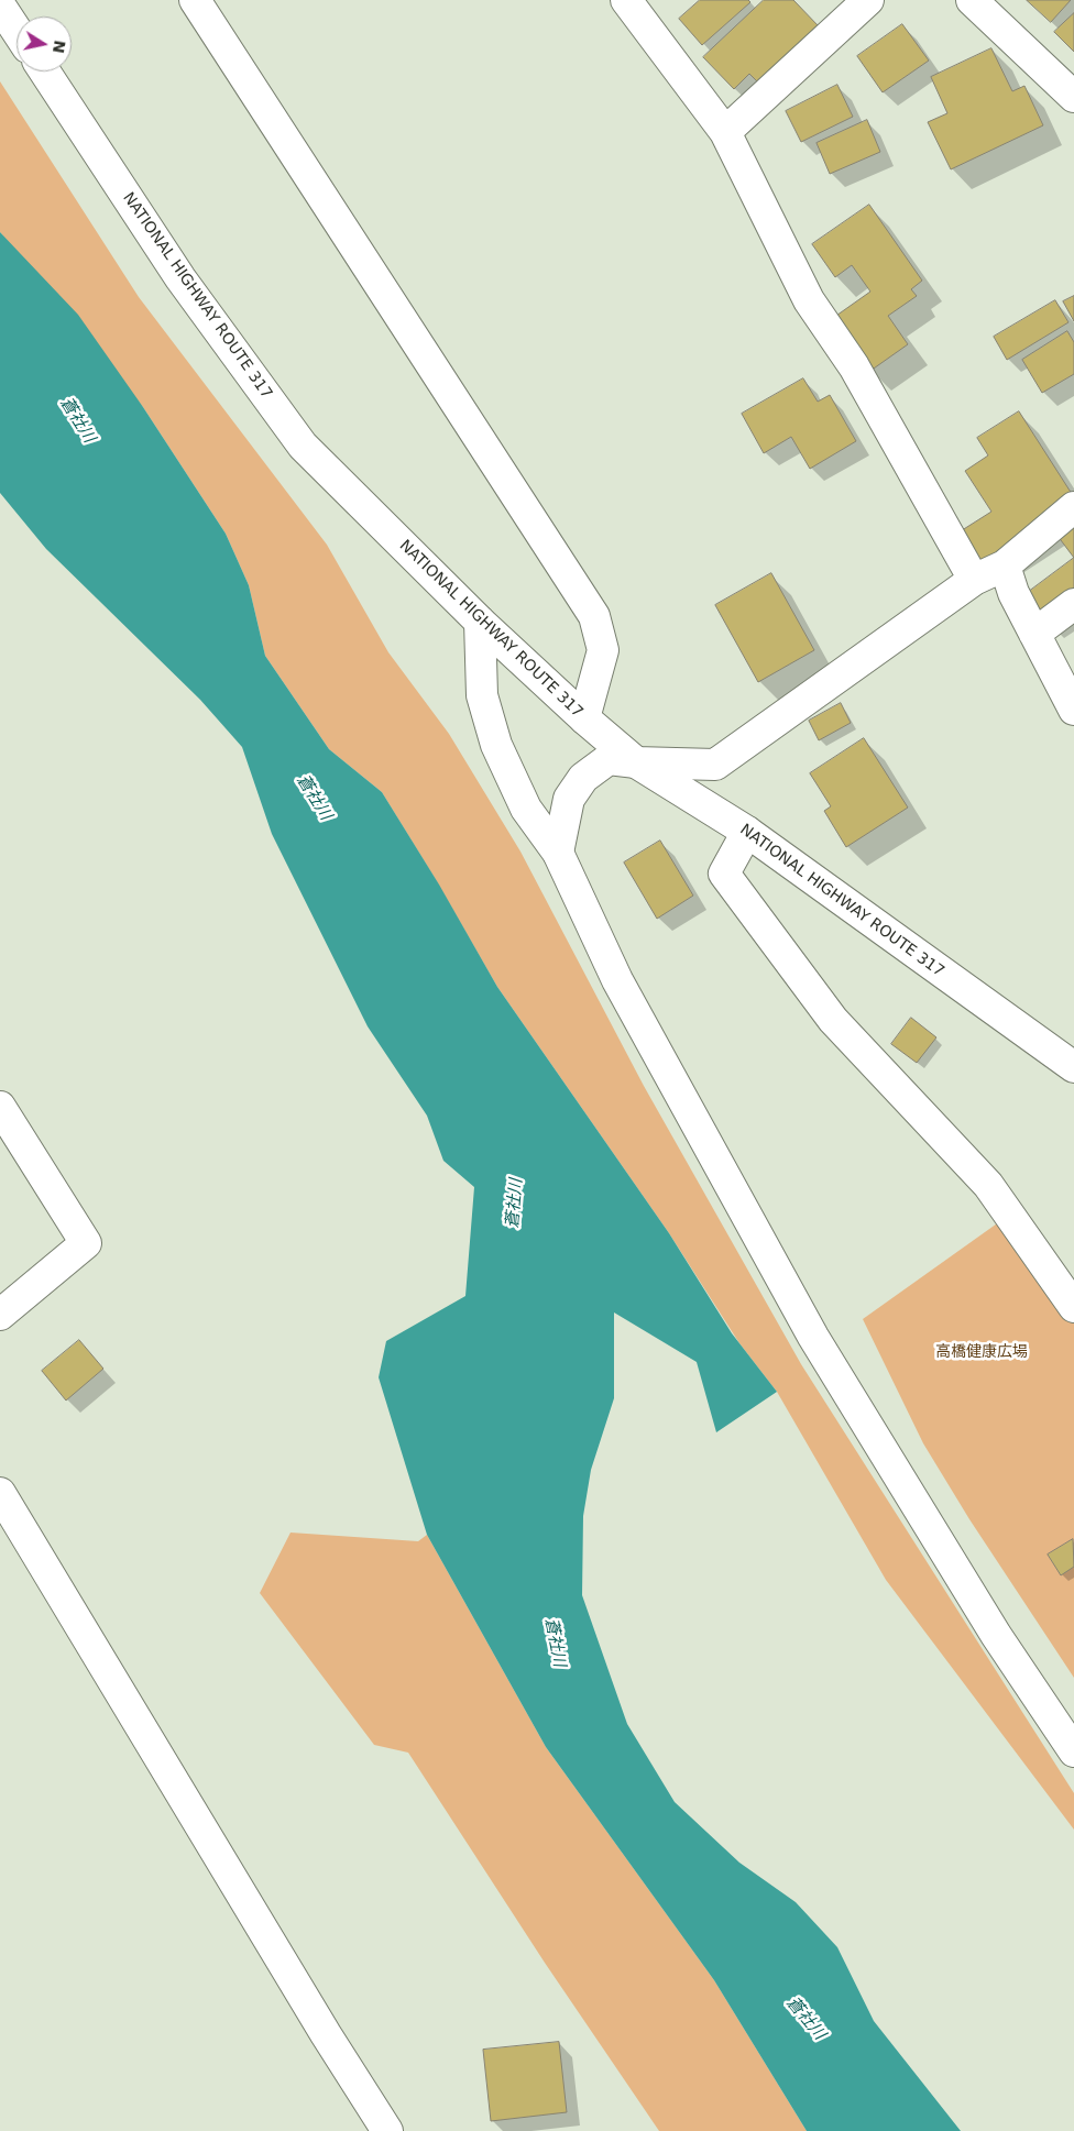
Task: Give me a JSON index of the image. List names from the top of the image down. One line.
{"streets":{"main road":["NATIONAL HIGHWAY ROUTE 317"]},"water":["蒼社川"],"parks":["高橋健康広場"],"north":"right"}
